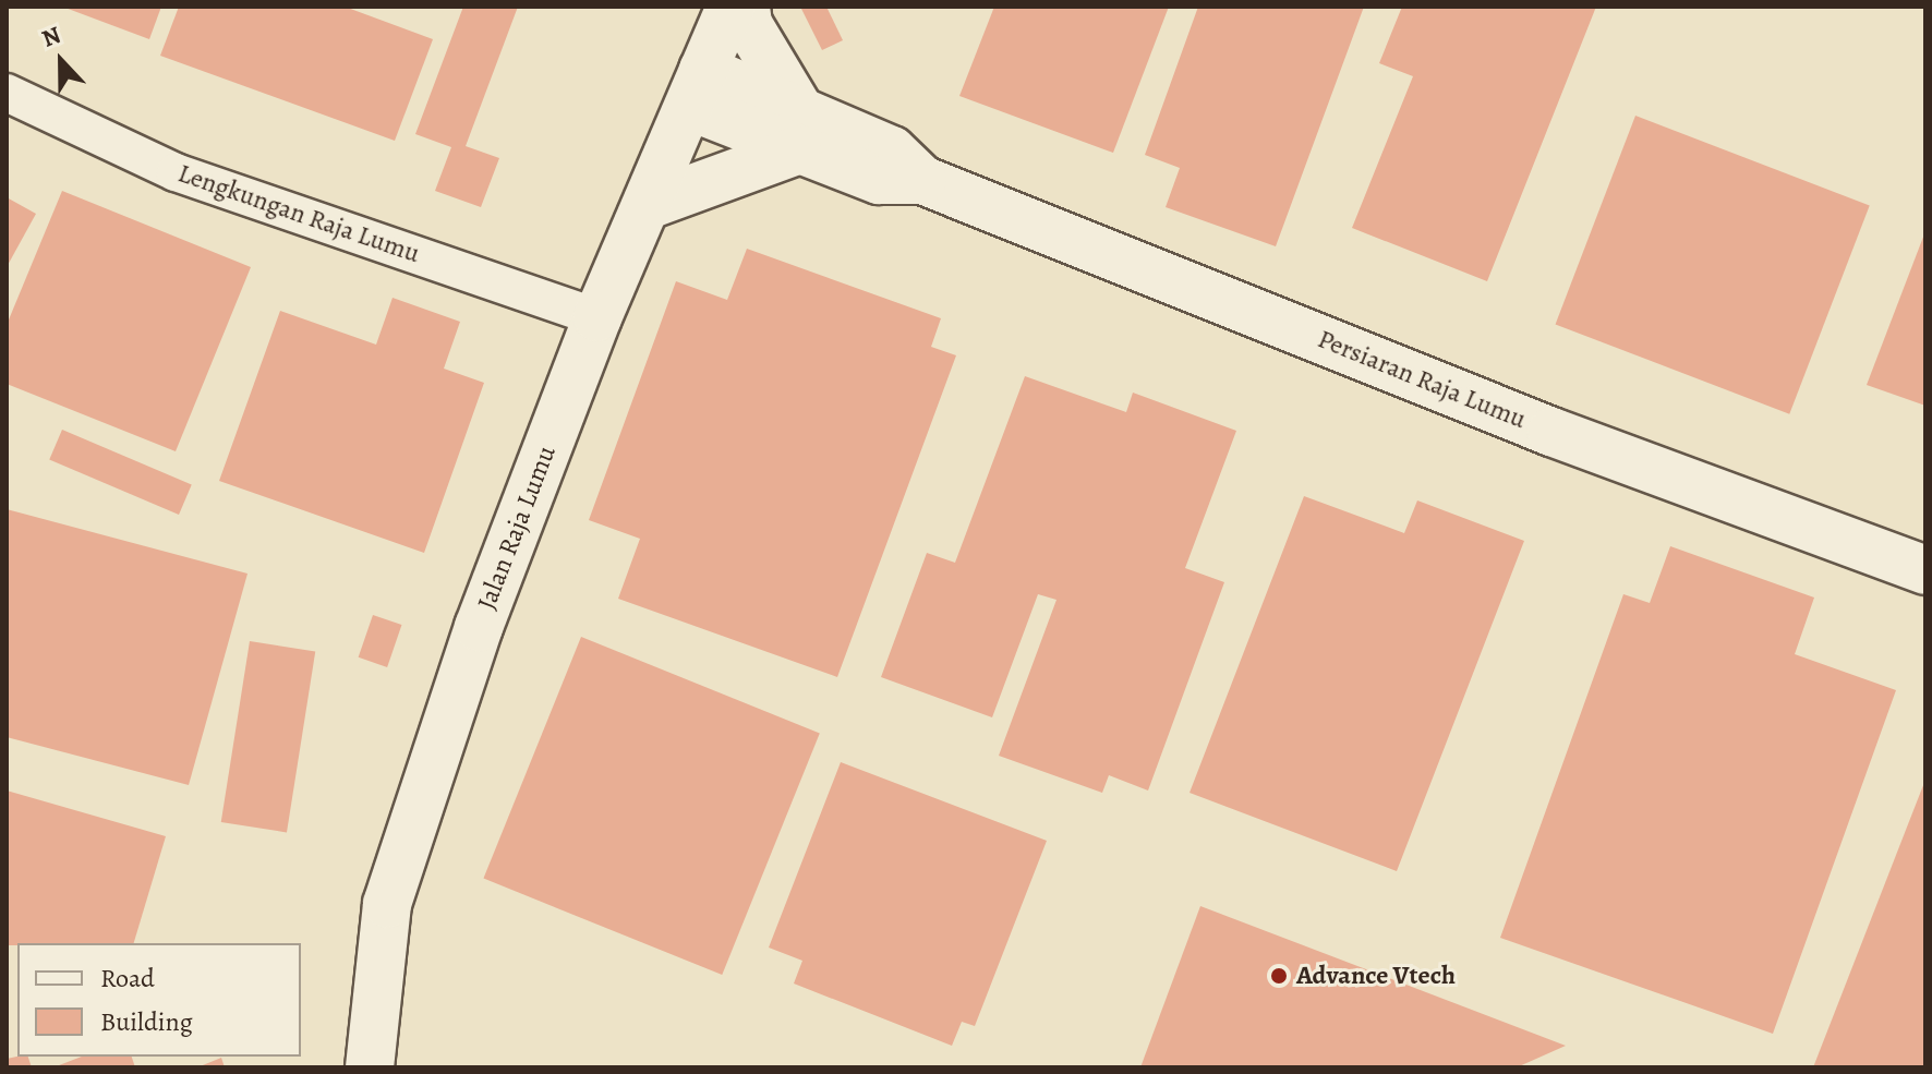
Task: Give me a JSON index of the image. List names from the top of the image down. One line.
{"streets":{"street":["Lengkungan Raja Lumu","Persiaran Raja Lumu","Jalan Raja Lumu"]},"crossings":[["Lengkungan Raja Lumu","Jalan Raja Lumu"],["Persiaran Raja Lumu","Jalan Raja Lumu"]],"places":["Advance Vtech"],"legend":["Road","Building"],"north":"top"}
